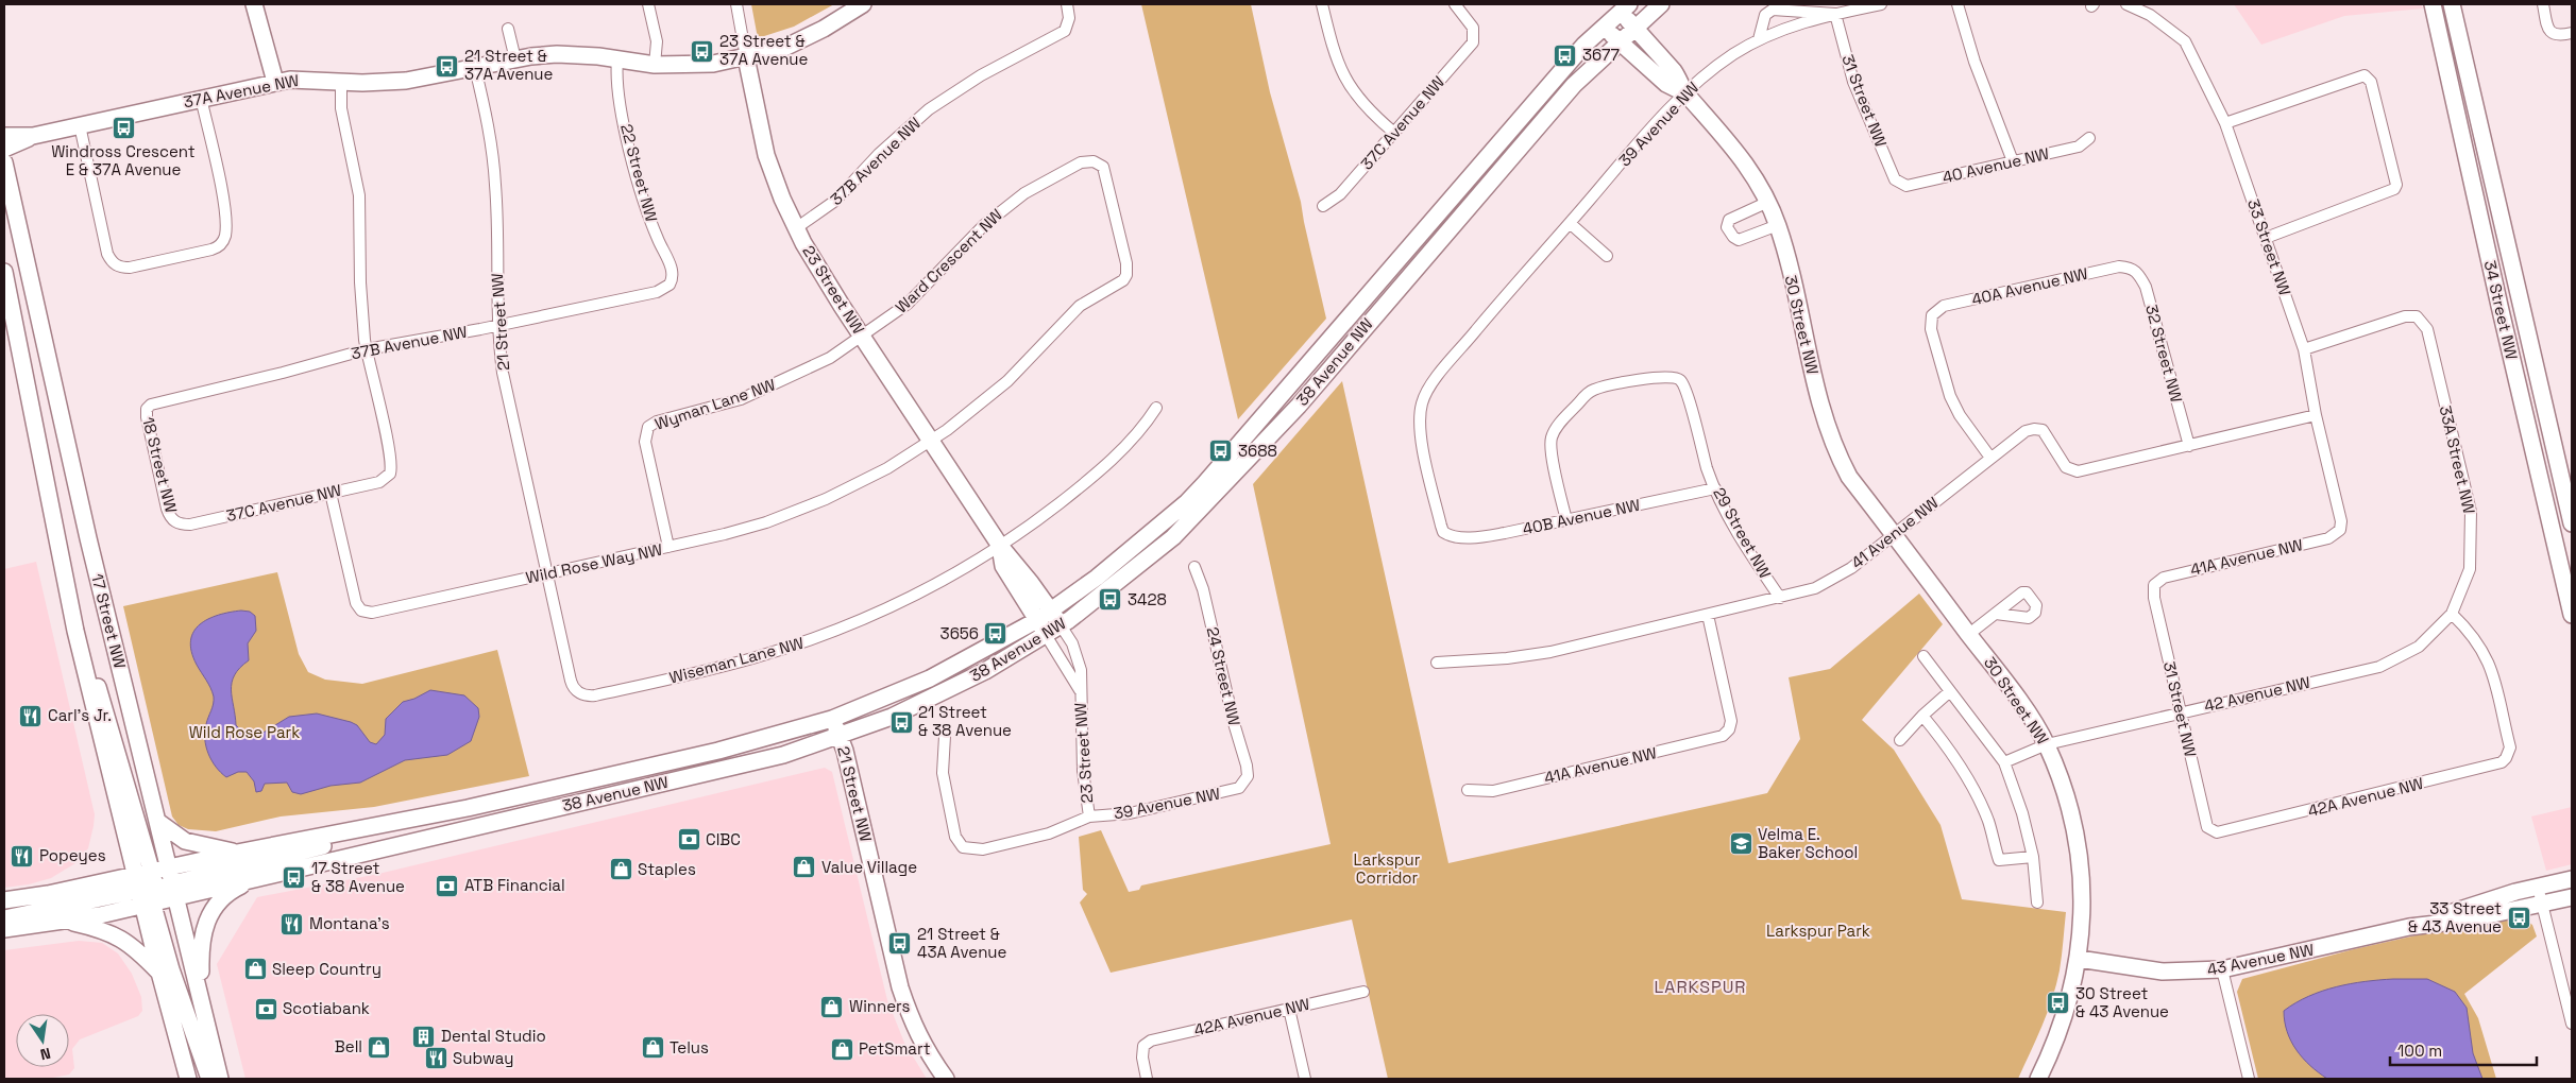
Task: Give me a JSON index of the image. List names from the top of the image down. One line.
{"streets":{"main road":["37A Avenue NW","23 Street NW","34 Street NW","21 Street NW","30 Street NW","38 Avenue NW","17 Street NW","43 Avenue NW"],"street":["31 Street NW","37C Avenue NW","39 Avenue NW","37B Avenue NW","40 Avenue NW","22 Street NW","33 Street NW","Ward Crescent NW","40A Avenue NW","32 Street NW","Wyman Lane NW","33A Street NW","18 Street NW","40B Avenue NW","29 Street NW","41 Avenue NW","41A Avenue NW","Wild Rose Way NW","Wiseman Lane NW","24 Street NW","42 Avenue NW","42A Avenue NW"]},"crossings":[["37A Avenue NW","22 Street NW"],["37A Avenue NW","23 Street NW"],["37A Avenue NW","21 Street NW"],["31 Street NW","39 Avenue NW"],["31 Street NW","40 Avenue NW"],["31 Street NW","41A Avenue NW"],["31 Street NW","42 Avenue NW"],["31 Street NW","42A Avenue NW"],["37C Avenue NW","37B Avenue NW"],["37C Avenue NW","18 Street NW"],["37C Avenue NW","Wild Rose Way NW"],["39 Avenue NW","23 Street NW"],["39 Avenue NW","30 Street NW"],["39 Avenue NW","40B Avenue NW"],["39 Avenue NW","24 Street NW"],["37B Avenue NW","22 Street NW"],["37B Avenue NW","23 Street NW"],["37B Avenue NW","21 Street NW"],["37B Avenue NW","18 Street NW"],["33 Street NW","33A Street NW"],["33 Street NW","41 Avenue NW"],["33 Street NW","41A Avenue NW"],["Ward Crescent NW","23 Street NW"],["Ward Crescent NW","Wyman Lane NW"],["Ward Crescent NW","Wild Rose Way NW"],["40A Avenue NW","32 Street NW"],["40A Avenue NW","41 Avenue NW"],["23 Street NW","38 Avenue NW"],["23 Street NW","Wyman Lane NW"],["23 Street NW","Wild Rose Way NW"],["23 Street NW","Wiseman Lane NW"],["21 Street NW","38 Avenue NW"],["21 Street NW","Wild Rose Way NW"],["21 Street NW","Wiseman Lane NW"],["30 Street NW","38 Avenue NW"],["30 Street NW","41 Avenue NW"],["30 Street NW","42 Avenue NW"],["30 Street NW","43 Avenue NW"],["32 Street NW","41 Avenue NW"],["38 Avenue NW","17 Street NW"],["Wyman Lane NW","Wild Rose Way NW"],["33A Street NW","42 Avenue NW"],["33A Street NW","42A Avenue NW"],["40B Avenue NW","29 Street NW"],["29 Street NW","41 Avenue NW"],["41 Avenue NW","41A Avenue NW"],["Wild Rose Way NW","Wiseman Lane NW"],["42 Avenue NW","42A Avenue NW"]],"districts":["LARKSPUR"],"parks":["Wild Rose Park","Larkspur Corridor","Larkspur Park"],"places":{"bus stop":["23 Street & 37A Avenue","3677","21 Street & 37A Avenue","Windross Crescent E & 37A Avenue","3688","3428","3656","21 Street & 38 Avenue","17 Street & 38 Avenue","33 Street & 43 Avenue","21 Street & 43A Avenue","30 Street & 43 Avenue"],"restaurant":["Carl's Jr.","Popeyes","Montana's","Subway"],"bank":["CIBC","ATB Financial","Scotiabank"],"school or university":["Velma E. Baker School"],"shop":["Value Village","Staples","Sleep Country","Winners","Bell","Telus","PetSmart"],"building":["Dental Studio"]},"scale_bar":"100 m","north":"bottom"}
